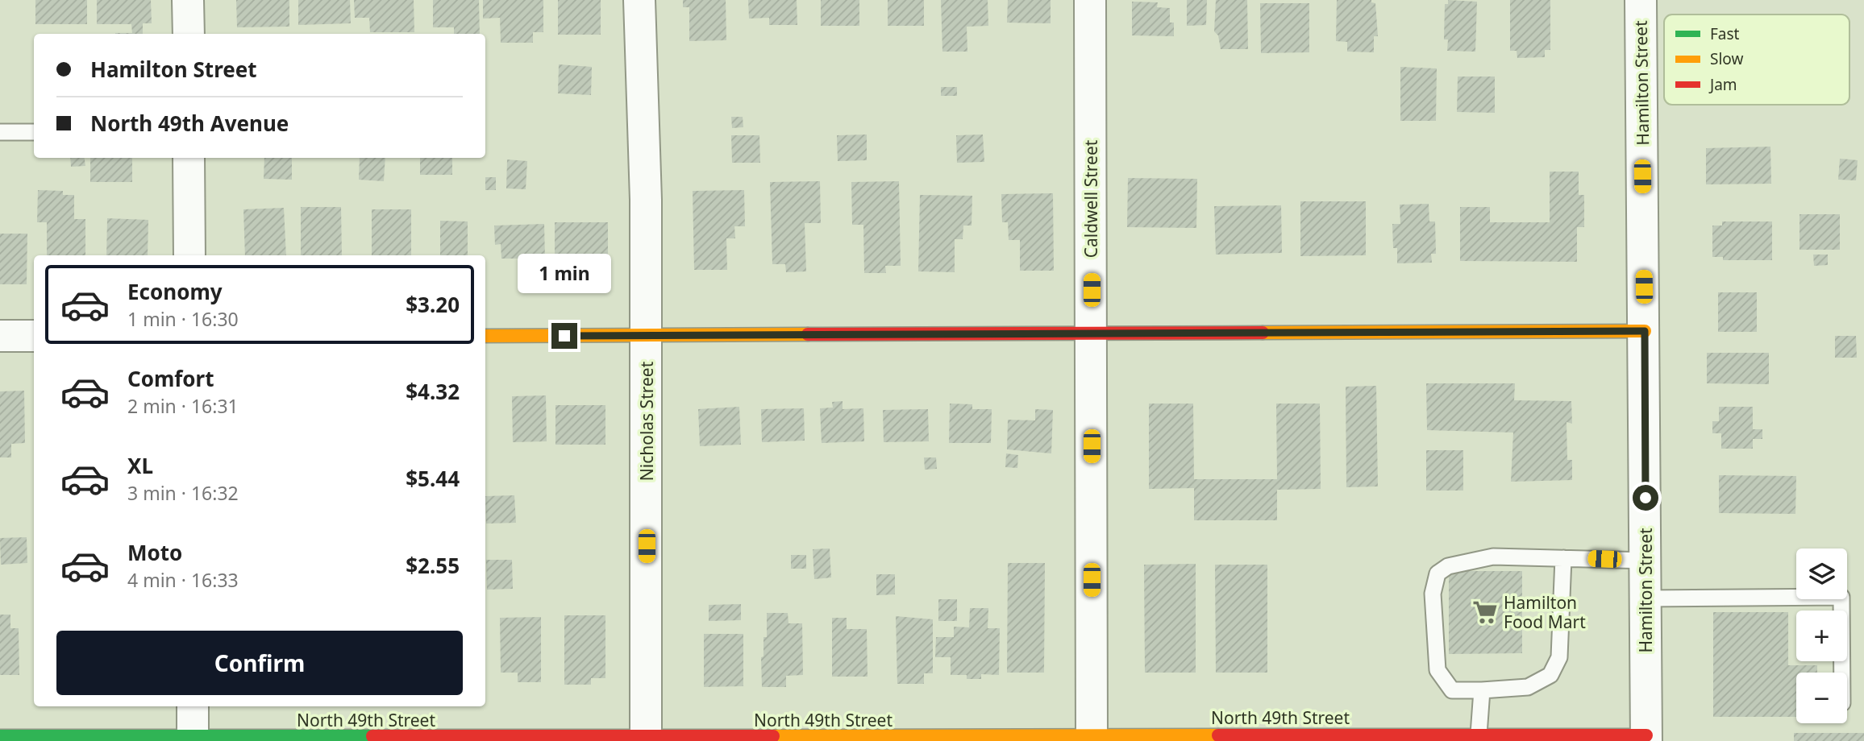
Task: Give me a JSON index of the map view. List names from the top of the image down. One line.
{"streets":{"street":["Hamilton Street","Caldwell Street","Nicholas Street","North 49th Street"]},"crossings":[["Hamilton Street","North 49th Street"],["Caldwell Street","North 49th Street"],["Nicholas Street","North 49th Street"]],"places":{"supermarket":["Hamilton Food Mart"]},"legend":["Fast","Slow","Jam"],"page":{"banner":["Hamilton Street","North 49th Avenue"],"bubble":"1 min","list":[{"name":"Economy","note":"1 min · 16:30","value":"$3.20"},{"name":"Comfort","note":"2 min · 16:31","value":"$4.32"},{"name":"XL","note":"3 min · 16:32","value":"$5.44"},{"name":"Moto","note":"4 min · 16:33","value":"$2.55"}],"map_buttons":["+","−"],"buttons":"Confirm"}}
